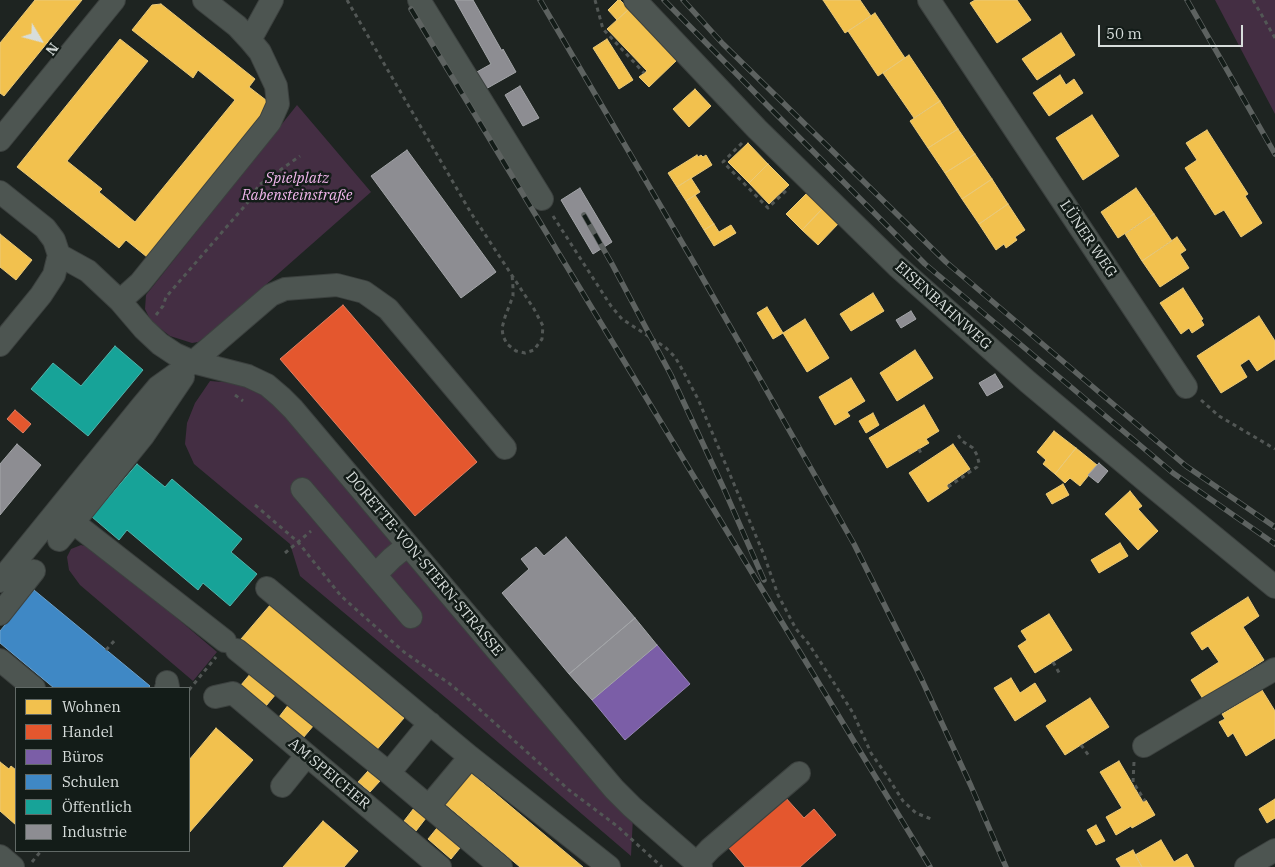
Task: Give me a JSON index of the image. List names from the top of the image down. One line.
{"streets":{"street":["LÜNER WEG","EISENBAHNWEG","DORETTE-VON-STERN-STRASSE","AM SPEICHER"]},"parks":["Spielplatz Rabensteinstraße"],"legend":["Wohnen","Handel","Büros","Schulen","Öffentlich","Industrie"],"scale_bar":"50 m","north":"bottom right"}
